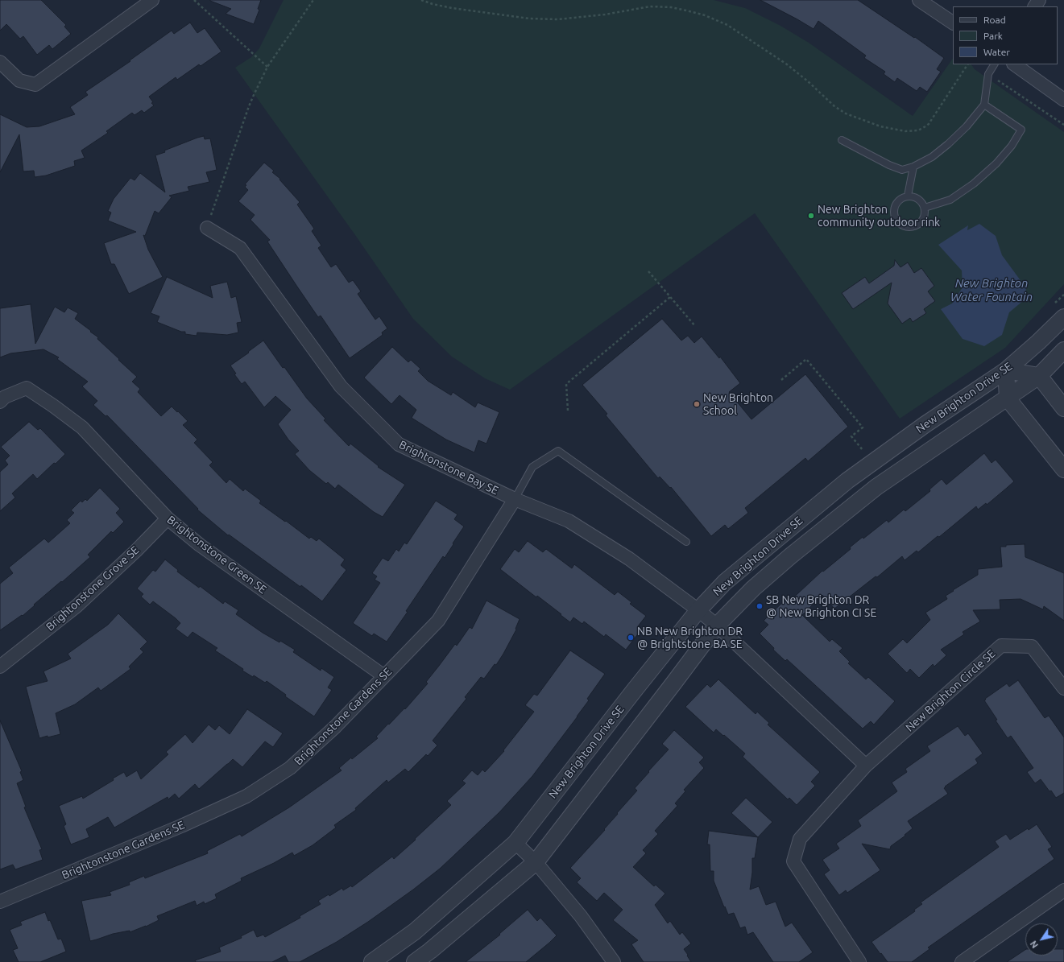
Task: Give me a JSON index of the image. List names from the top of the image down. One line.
{"streets":{"street":["New Brighton Drive SE","Brightonstone Bay SE","Brightonstone Green SE","Brightonstone Grove SE","New Brighton Circle SE","Brightonstone Gardens SE"]},"crossings":[["New Brighton Drive SE","Brightonstone Bay SE"],["Brightonstone Bay SE","Brightonstone Gardens SE"],["Brightonstone Green SE","Brightonstone Grove SE"],["Brightonstone Green SE","Brightonstone Gardens SE"]],"water":["New Brighton Water Fountain"],"places":["New Brighton community outdoor rink","New Brighton School","SB New Brighton DR @ New Brighton CI SE","NB New Brighton DR @ Brightstone BA SE"],"legend":["Road","Park","Water"],"north":"bottom left"}
